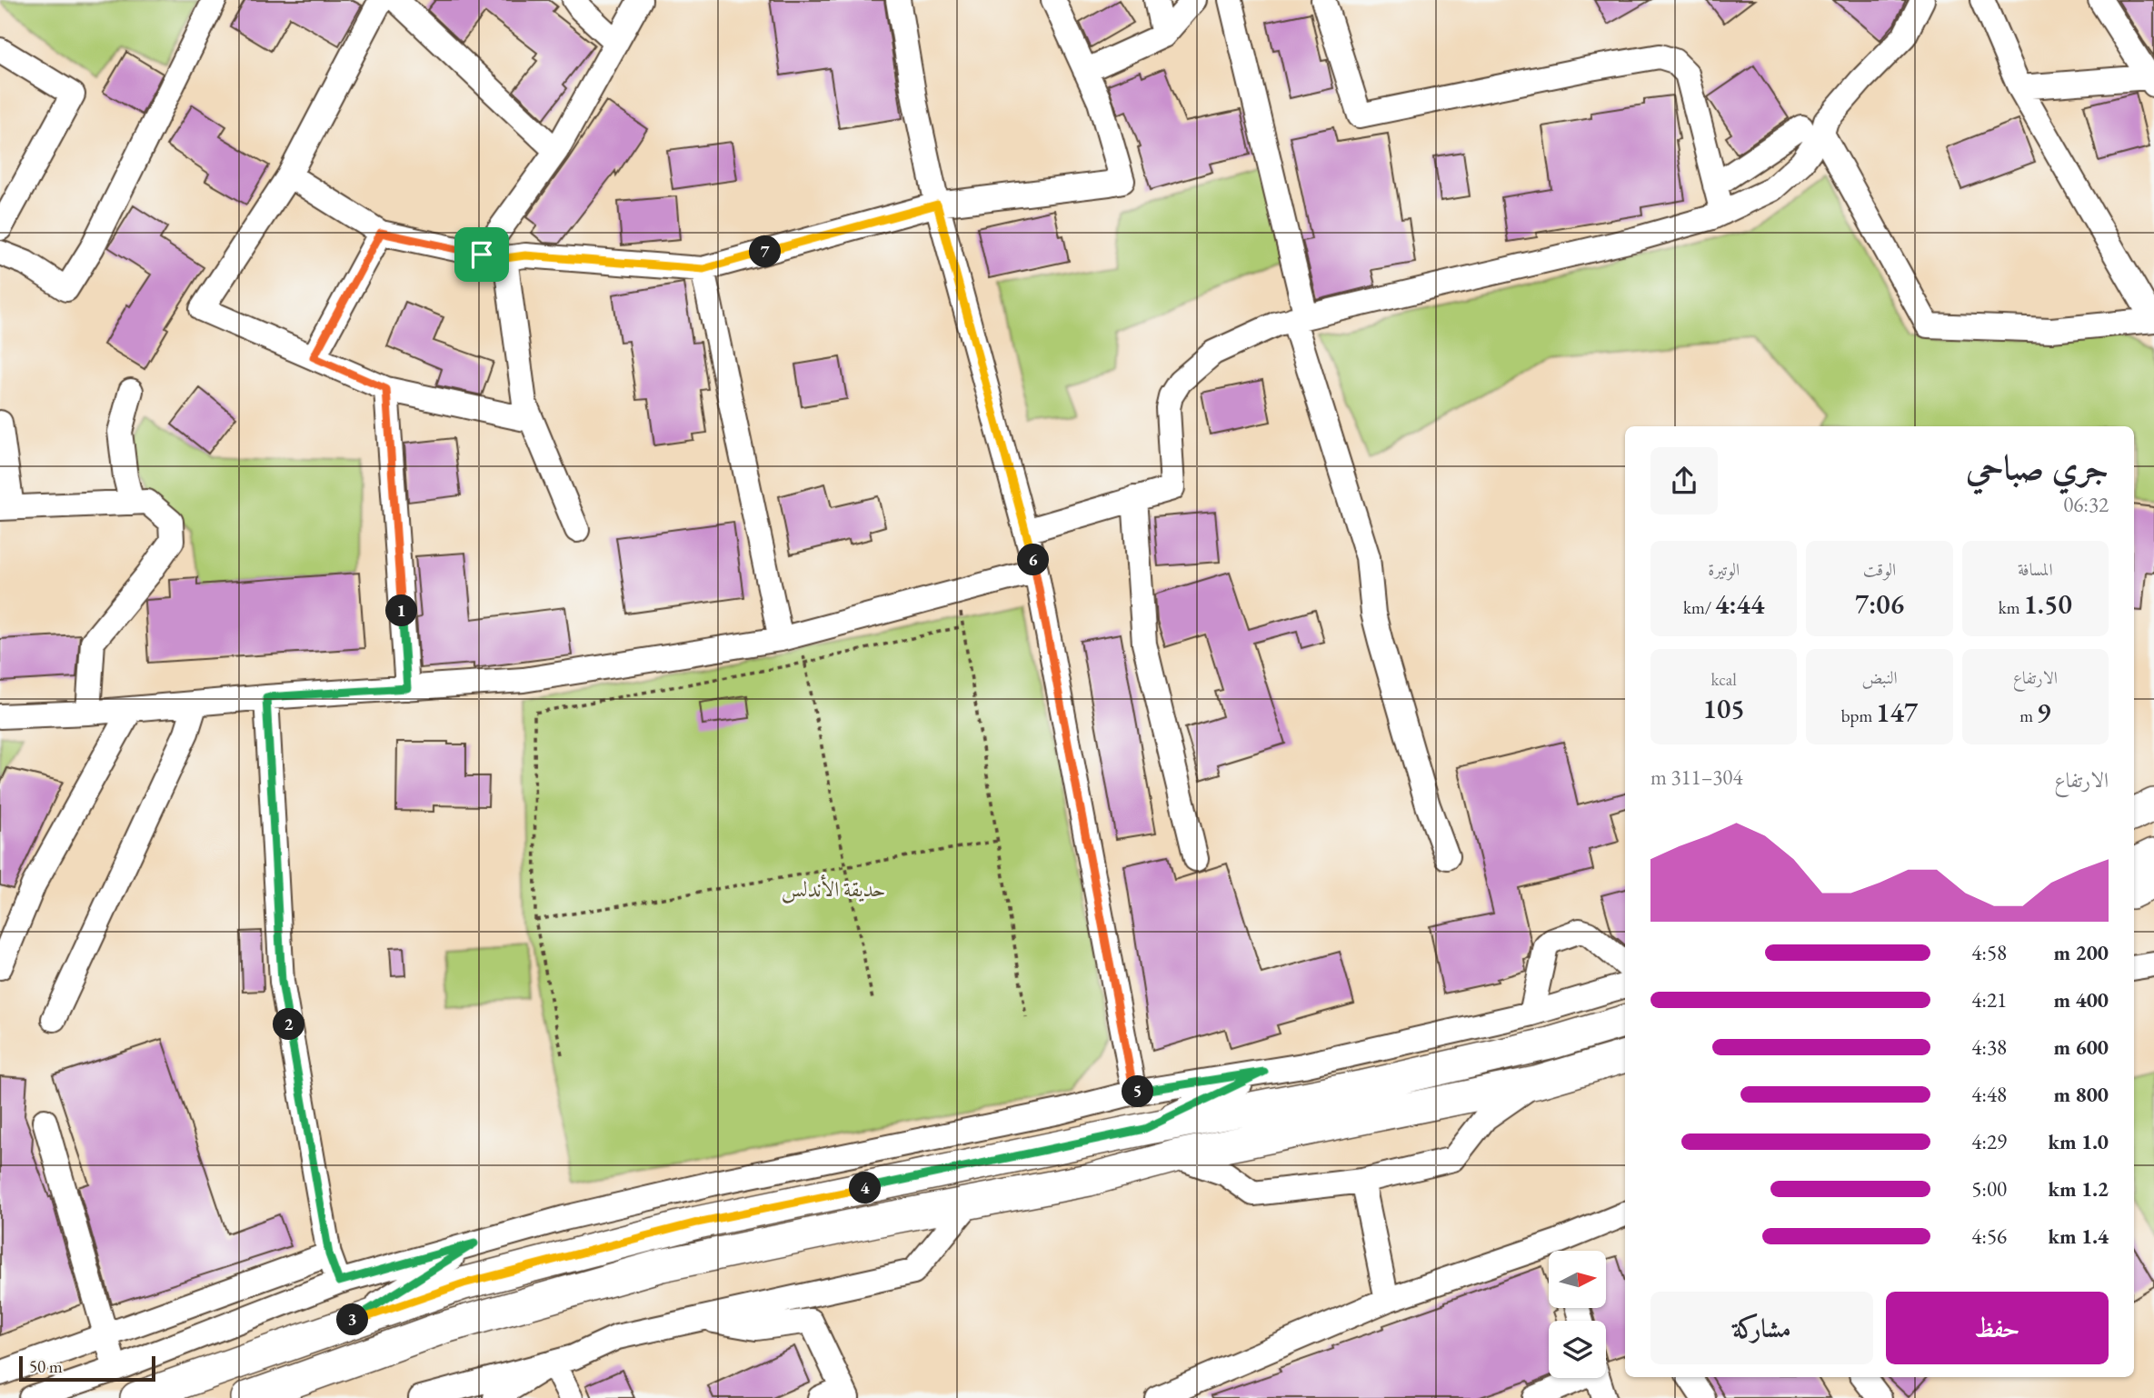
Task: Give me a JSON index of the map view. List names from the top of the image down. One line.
{"parks":["حديقة الأندلس"],"scale_bar":"50 m","north":"right","page":{"pins":["7","6","1","2","5","4","3"],"heading":["جري صباحي","06:32"],"stats":[["المسافة","1.50 km"],["الوقت","7:06"],["الوتيرة","4:44 /km"],["الارتفاع","9 m"],["النبض","147 bpm"],["kcal","105"]],"chart":["الارتفاع","304–311 m"],"list":[{"name":"200 m","note":"4:58"},{"name":"400 m","note":"4:21"},{"name":"600 m","note":"4:38"},{"name":"800 m","note":"4:48"},{"name":"1.0 km","note":"4:29"},{"name":"1.2 km","note":"5:00"},{"name":"1.4 km","note":"4:56"}],"buttons":["حفظ","مشاركة"],"scale":"50 m"}}
